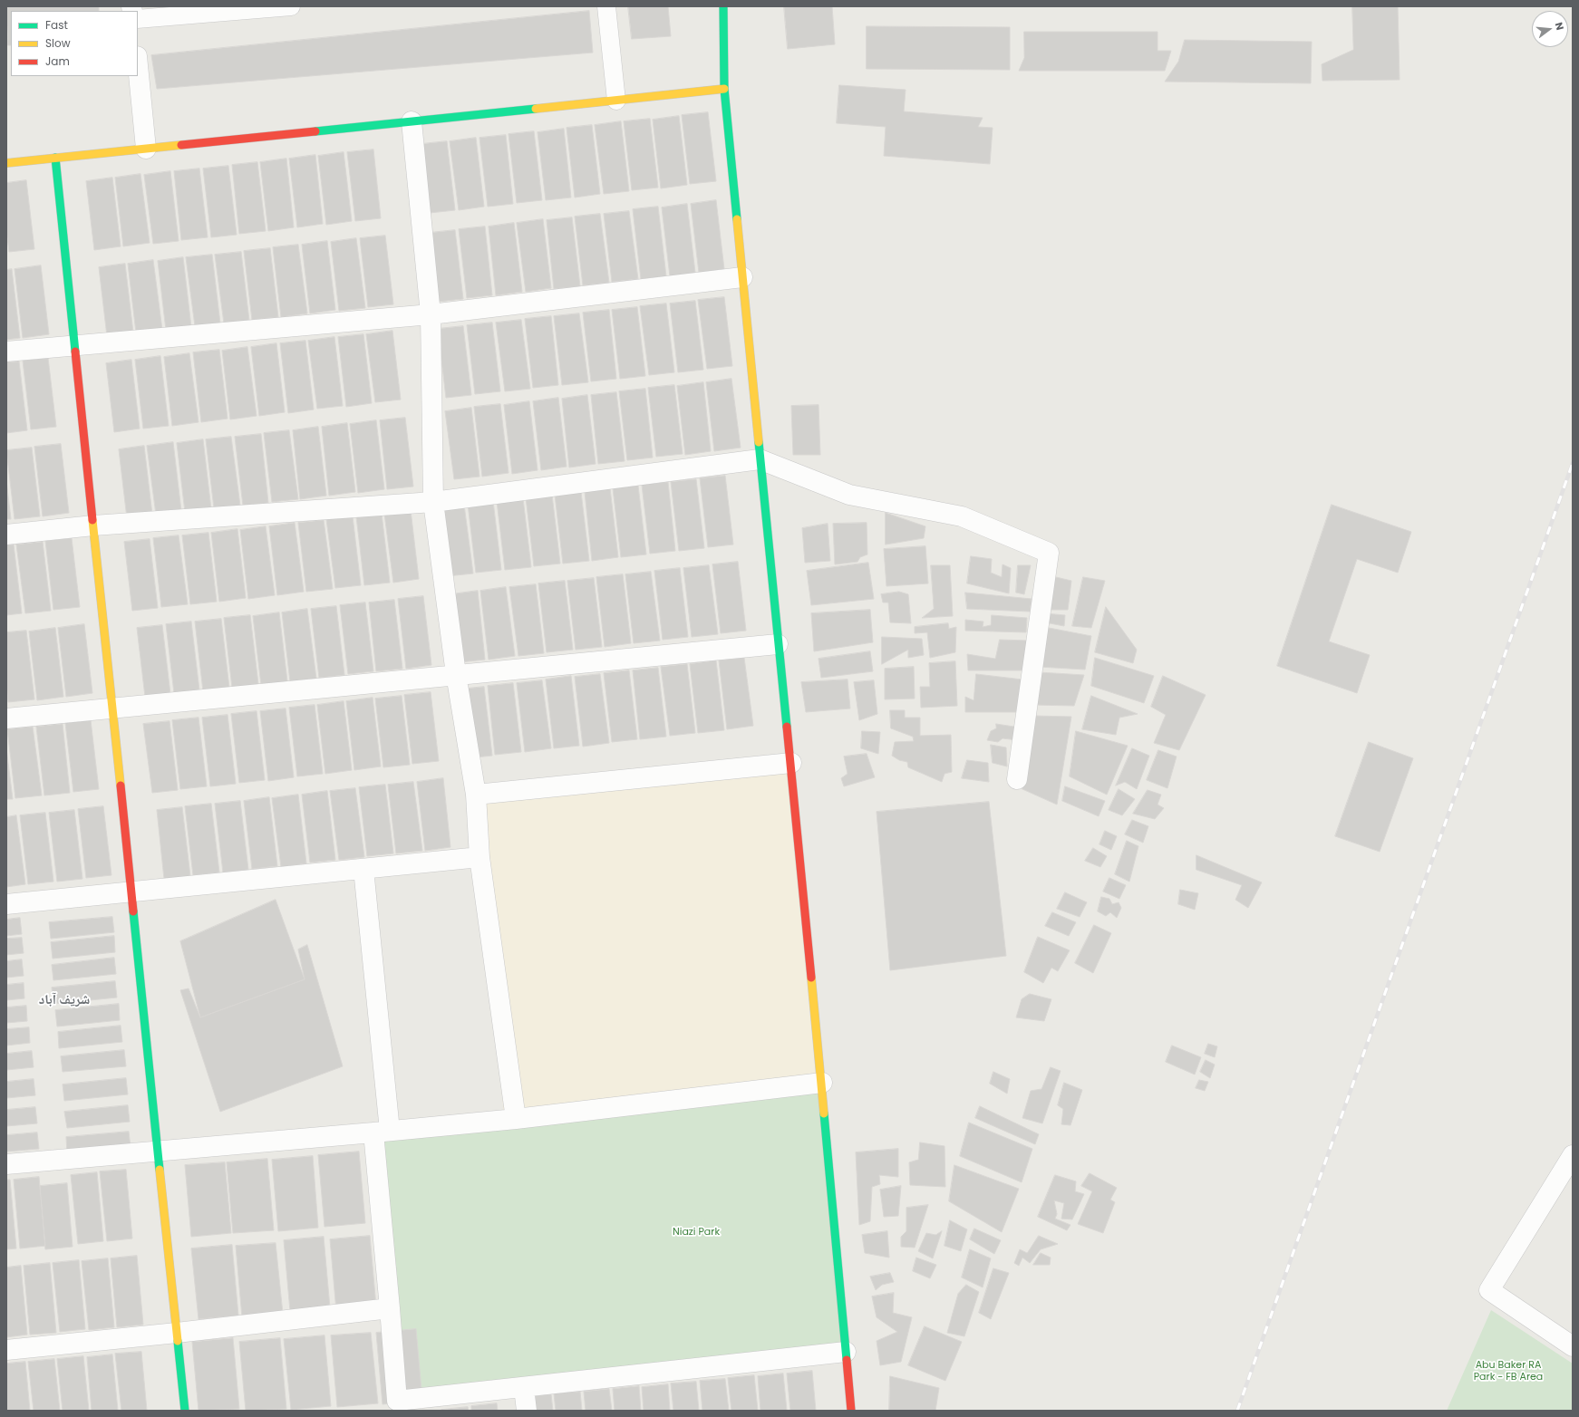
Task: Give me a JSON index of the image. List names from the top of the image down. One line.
{"districts":["شريف آباد"],"parks":["Niazi Park","Abu Baker RA Park - FB Area"],"legend":["Fast","Slow","Jam"],"north":"right"}
